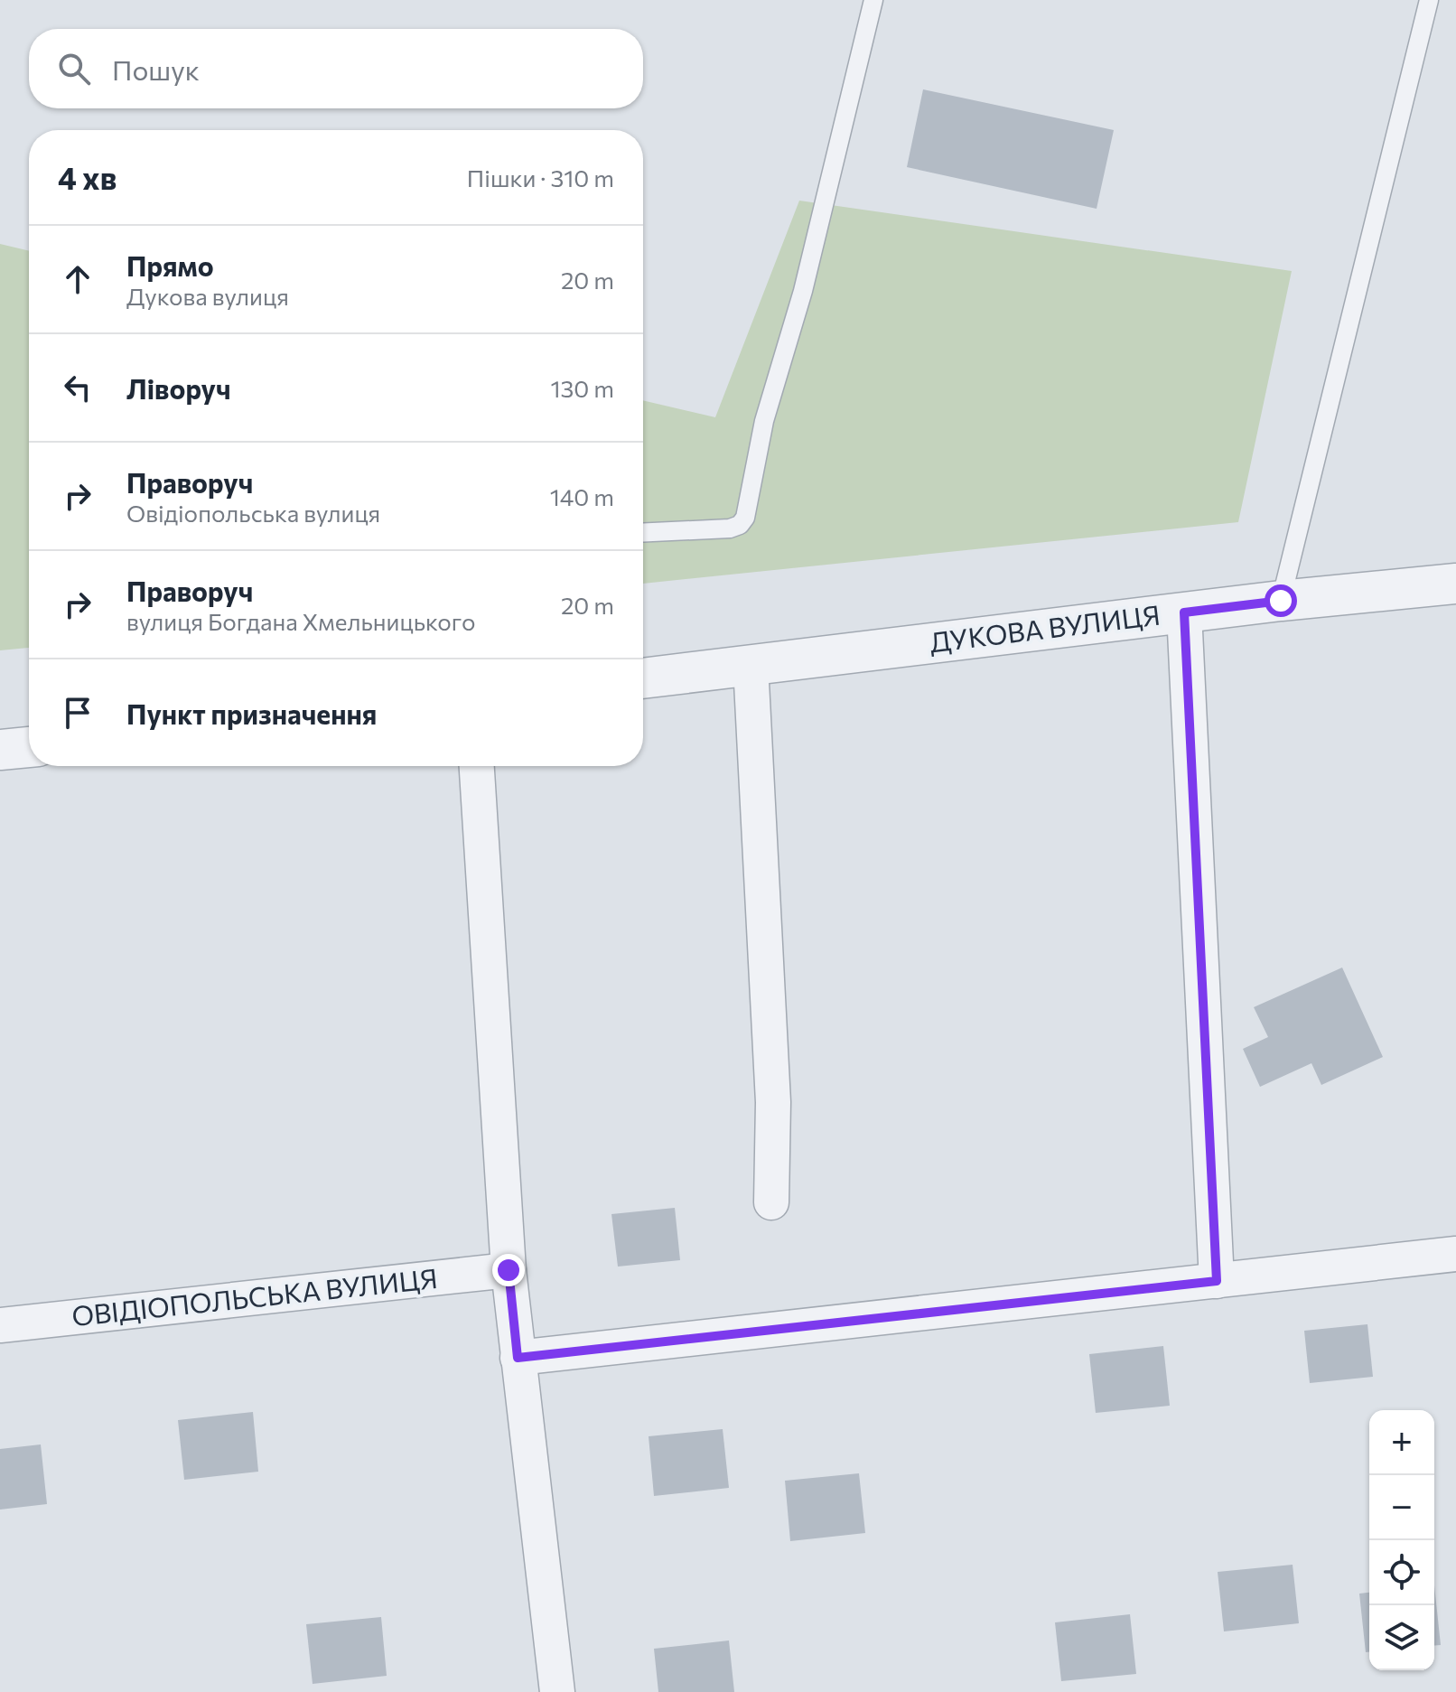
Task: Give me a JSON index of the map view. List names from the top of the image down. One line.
{"streets":{"street":["ДУКОВА ВУЛИЦЯ","ОВІДІОПОЛЬСЬКА ВУЛИЦЯ"]},"page":{"search":"Пошук","heading":["4 хв","Пішки · 310 m"],"list":[["Прямо","Дукова вулиця","20 m"],["Ліворуч","130 m"],["Праворуч","Овідіопольська вулиця","140 m"],["Праворуч","вулиця Богдана Хмельницького","20 m"],"Пункт призначення"],"map_buttons":["+","−"]}}
